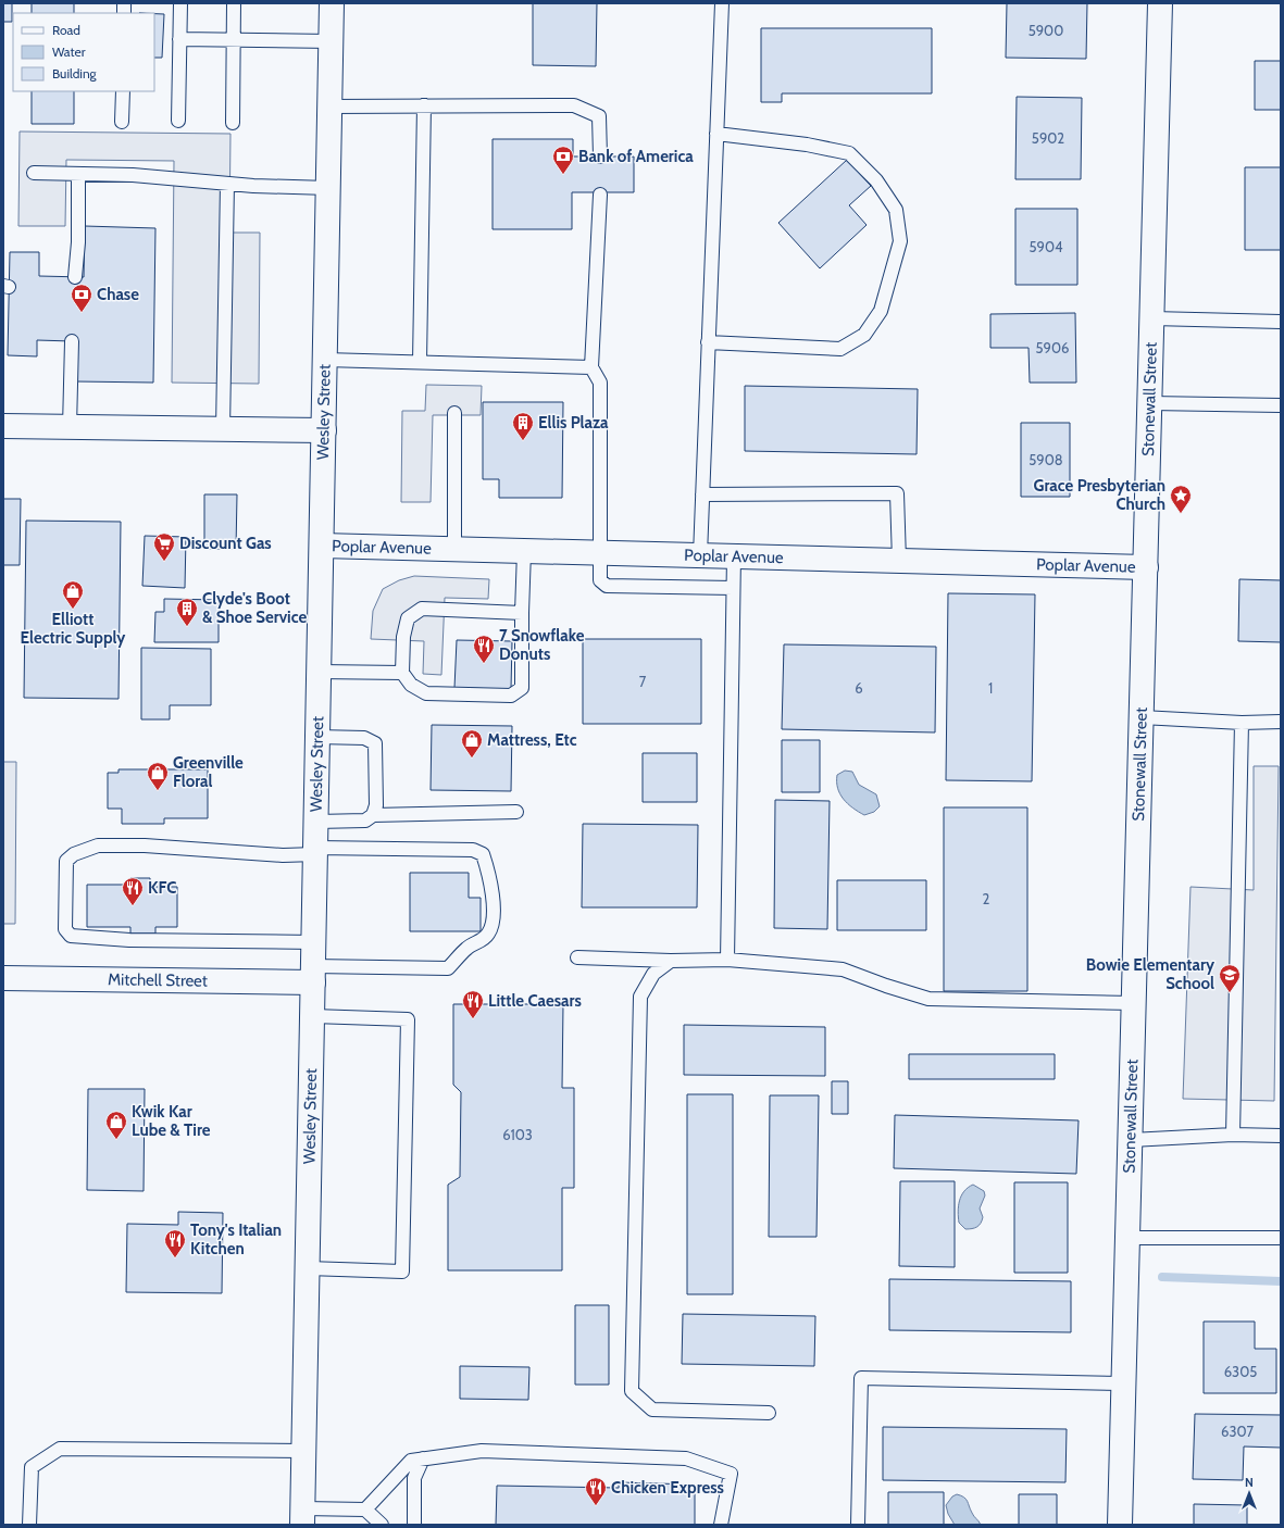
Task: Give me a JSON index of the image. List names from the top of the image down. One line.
{"streets":{"street":["Stonewall Street","Wesley Street","Poplar Avenue","Mitchell Street"]},"crossings":[["Stonewall Street","Poplar Avenue"],["Wesley Street","Poplar Avenue"],["Wesley Street","Mitchell Street"]],"places":{"bank":["Bank of America","Chase"],"building":["Ellis Plaza","Clyde's Boot & Shoe Service"],"place":["Grace Presbyterian Church"],"supermarket":["Discount Gas"],"shop":["Elliott Electric Supply","Mattress, Etc","Greenville Floral","Kwik Kar Lube & Tire"],"restaurant":["7 Snowflake Donuts","KFC","Little Caesars","Tony's Italian Kitchen","Chicken Express"],"school or university":["Bowie Elementary School"]},"house_numbers":["5900","5902","5904","5906","5908","7","6","1","2","6103","6305","6307"],"legend":["Road","Water","Building"],"north":"top"}
